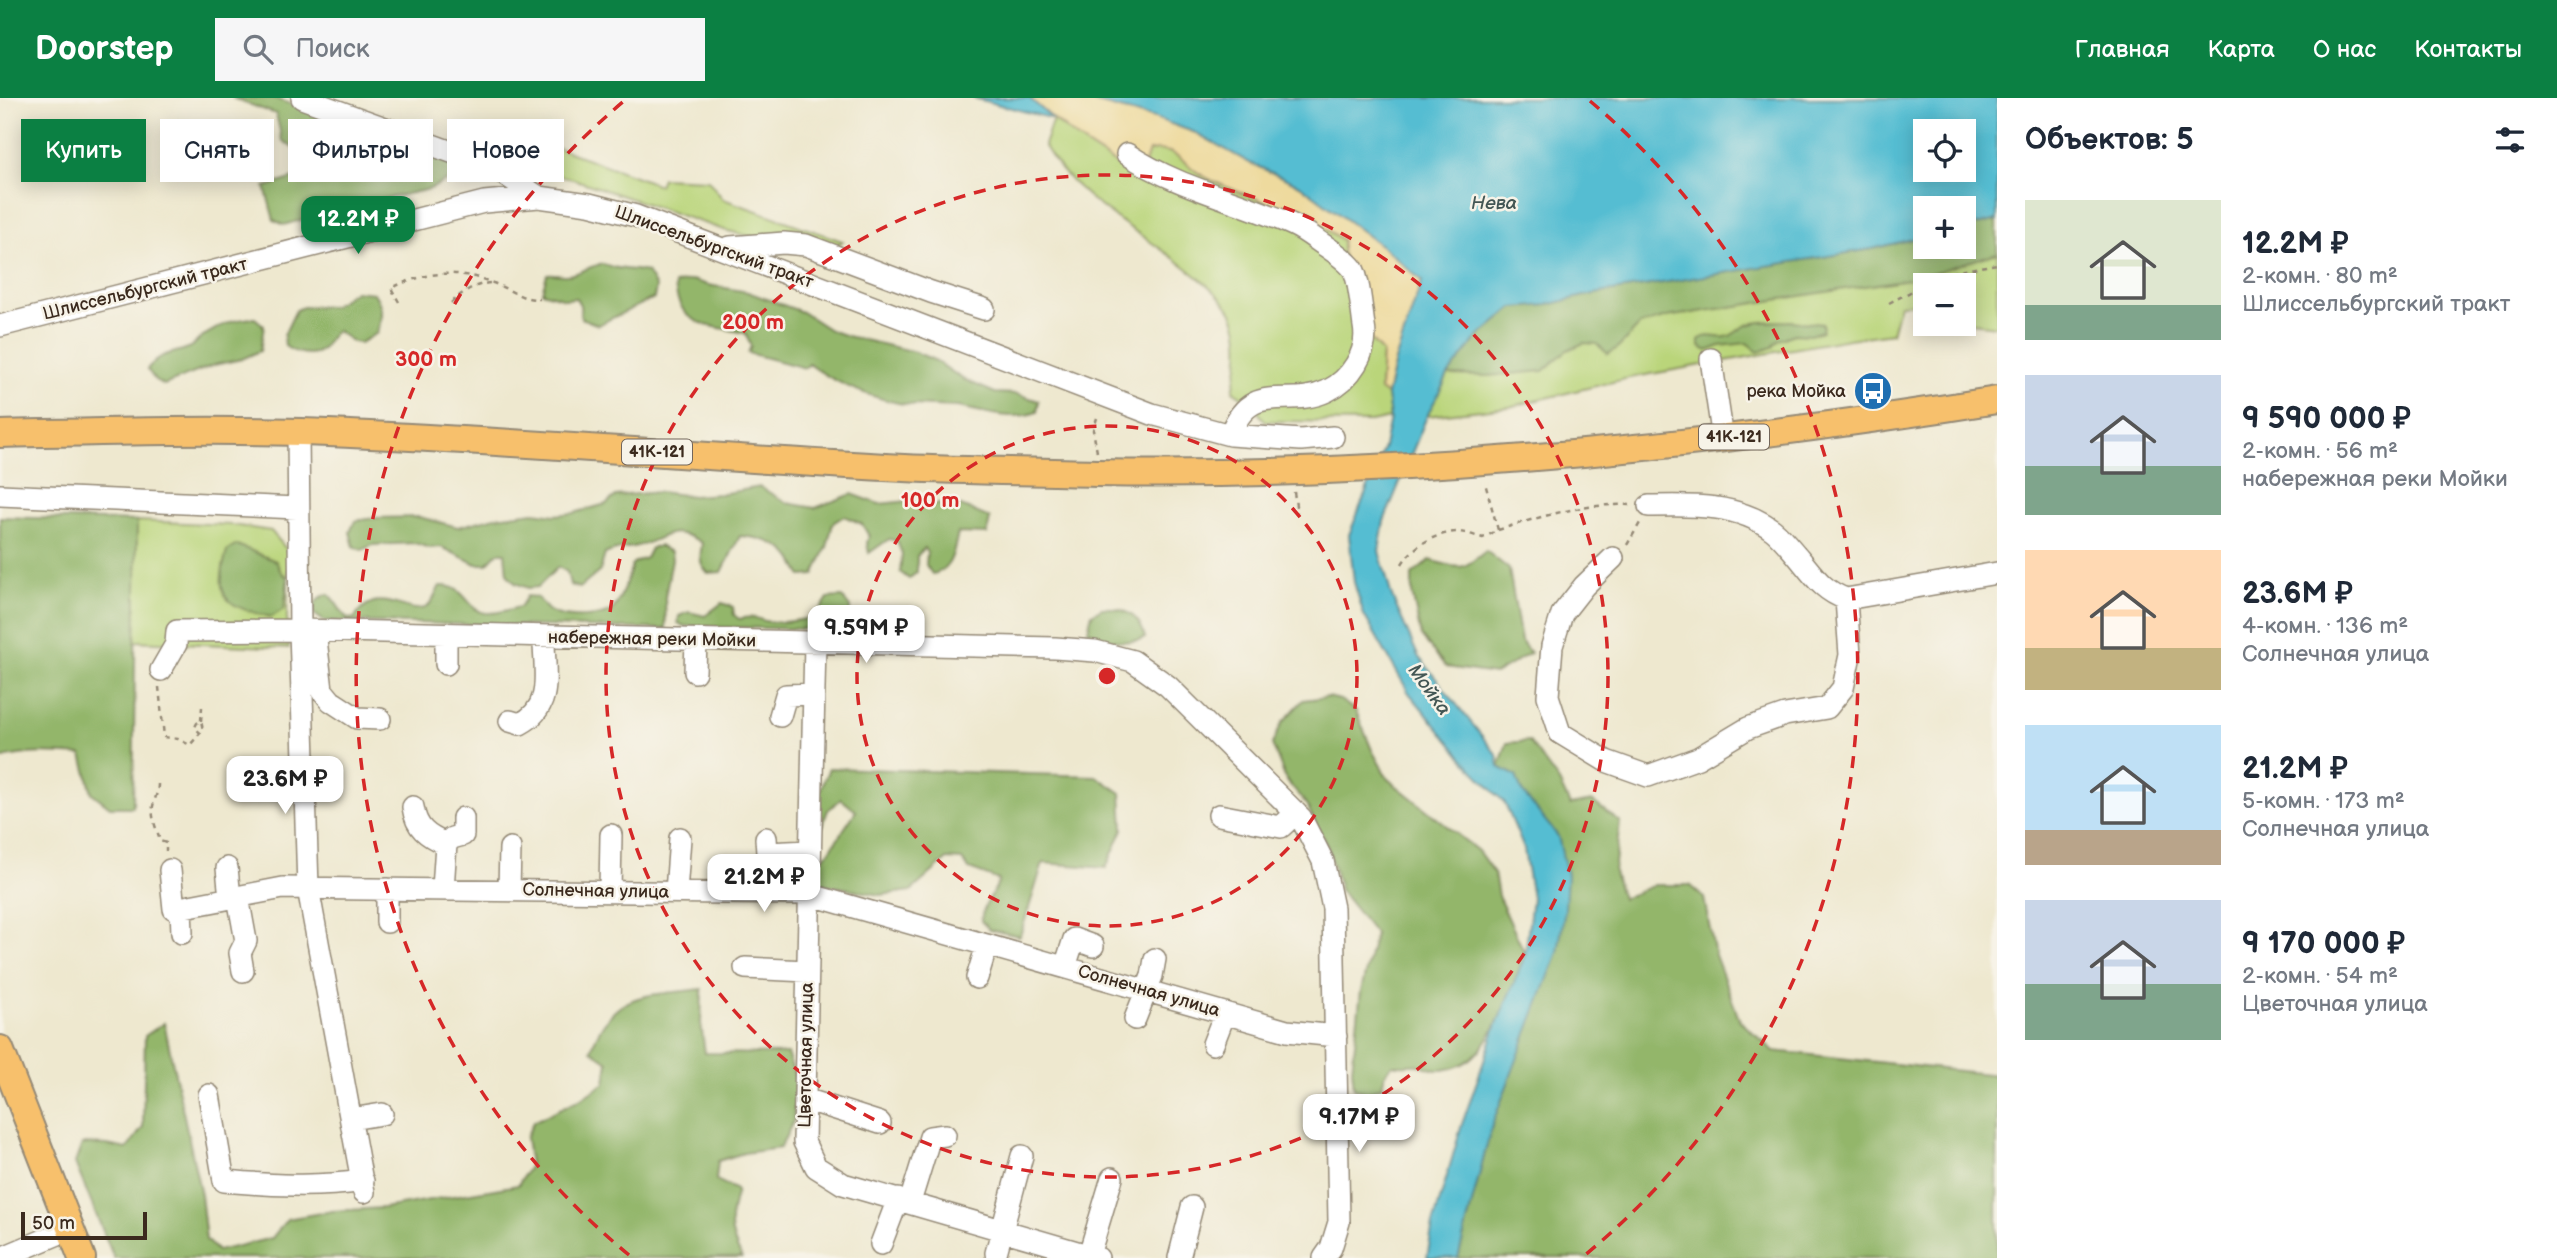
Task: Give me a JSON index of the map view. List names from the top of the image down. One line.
{"streets":{"main road":["41К-121"],"street":["Шлиссельбургский тракт","набережная реки Мойки","Солнечная улица","Цветочная улица"]},"crossings":[["набережная реки Мойки","Солнечная улица"],["набережная реки Мойки","Цветочная улица"],["Солнечная улица","Цветочная улица"]],"water":["Нева","Мойка"],"places":{"bus stop":["река Мойка"]},"scale_bar":"50 m","page":{"header":"Doorstep","search":"Поиск","nav":["Главная","Карта","О нас","Контакты"],"heading":"Объектов: 5","map_buttons":["+","−"],"chip":["Купить","Снять","Фильтры","Новое"],"list":[{"name":"12.2M ₽","note":"2-комн. · 80 m² · Шлиссельбургский тракт"},{"name":"9 590 000 ₽","note":"2-комн. · 56 m² · набережная реки Мойки"},{"name":"23.6M ₽","note":"4-комн. · 136 m² · Солнечная улица"},{"name":"21.2M ₽","note":"5-комн. · 173 m² · Солнечная улица"},{"name":"9 170 000 ₽","note":"2-комн. · 54 m² · Цветочная улица"}],"price":["12.2M ₽","9.59M ₽","23.6M ₽","21.2M ₽","9.17M ₽"],"scale":"50 m"},"rings":["200 m","300 m","100 m"]}
